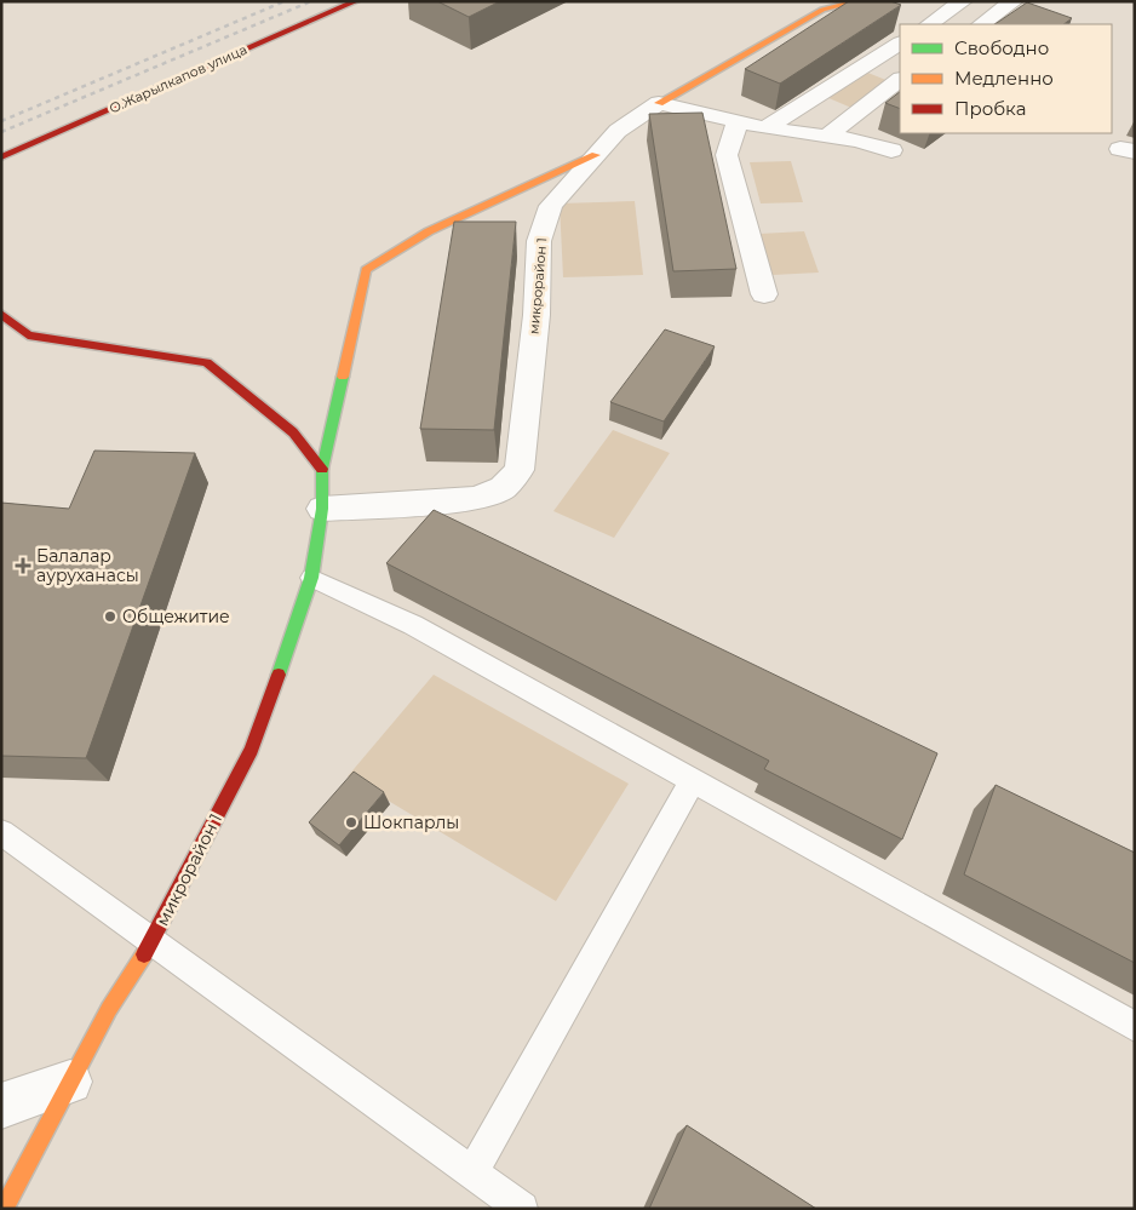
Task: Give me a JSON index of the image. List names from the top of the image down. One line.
{"streets":{"street":["О.Жарылкапов улица","микрорайон 1"]},"places":{"health":["Балалар ауруханасы"],"other":["Общежитие","Шокпарлы"]},"legend":["Свободно","Медленно","Пробка"]}
